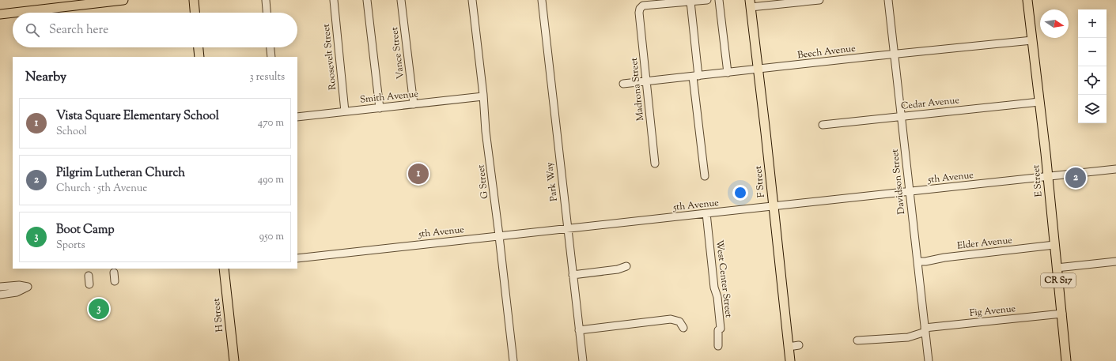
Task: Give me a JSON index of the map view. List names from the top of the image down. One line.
{"streets":{"main road":["E Street","F Street","CR S17","H Street"],"street":["Beech Avenue","Vance Street","Roosevelt Street","Madrona Street","Smith Avenue","Cedar Avenue","5th Avenue","G Street","Park Way","Davidson Street","Elder Avenue","West Center Street","Fig Avenue"]},"crossings":[["Beech Avenue","Madrona Street"],["Beech Avenue","E Street"],["Beech Avenue","F Street"],["Beech Avenue","Davidson Street"],["Vance Street","Smith Avenue"],["Roosevelt Street","Smith Avenue"],["Smith Avenue","G Street"],["Cedar Avenue","E Street"],["Cedar Avenue","Davidson Street"],["5th Avenue","E Street"],["5th Avenue","G Street"],["5th Avenue","Park Way"],["5th Avenue","F Street"],["5th Avenue","Davidson Street"],["5th Avenue","West Center Street"],["E Street","Elder Avenue"],["E Street","Fig Avenue"],["Davidson Street","Elder Avenue"],["Davidson Street","Fig Avenue"]],"north":"right","page":{"map_buttons":["+","−"],"search":"Search here","heading":["Nearby","3 results"],"list":[{"mark":"1","name":"Vista Square Elementary School","note":"School","value":"470 m"},{"mark":"2","name":"Pilgrim Lutheran Church","note":"Church · 5th Avenue","value":"490 m"},{"mark":"3","name":"Boot Camp","note":"Sports","value":"950 m"}],"pins":["1","2","3"]}}
